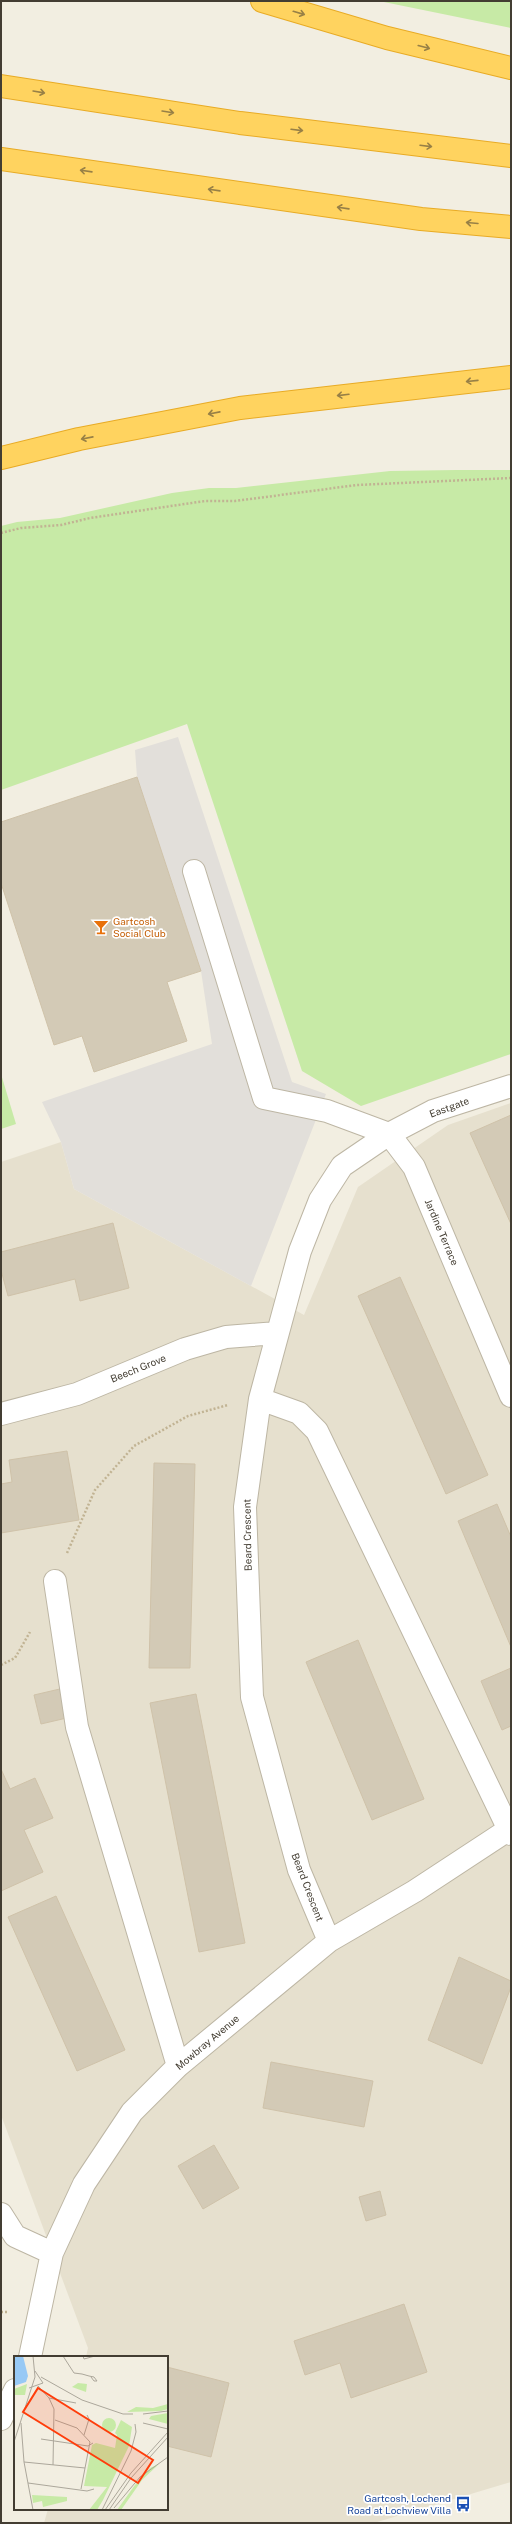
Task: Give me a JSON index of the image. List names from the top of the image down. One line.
{"streets":{"street":["Eastgate","Jardine Terrace","Beech Grove","Beard Crescent","Mowbray Avenue"]},"crossings":[["Eastgate","Jardine Terrace"],["Eastgate","Beard Crescent"],["Jardine Terrace","Beard Crescent"],["Beech Grove","Beard Crescent"],["Beard Crescent","Mowbray Avenue"]],"places":{"bar":["Gartcosh Social Club"],"bus stop":["Gartcosh, Lochend Road at Lochview Villa"]}}
